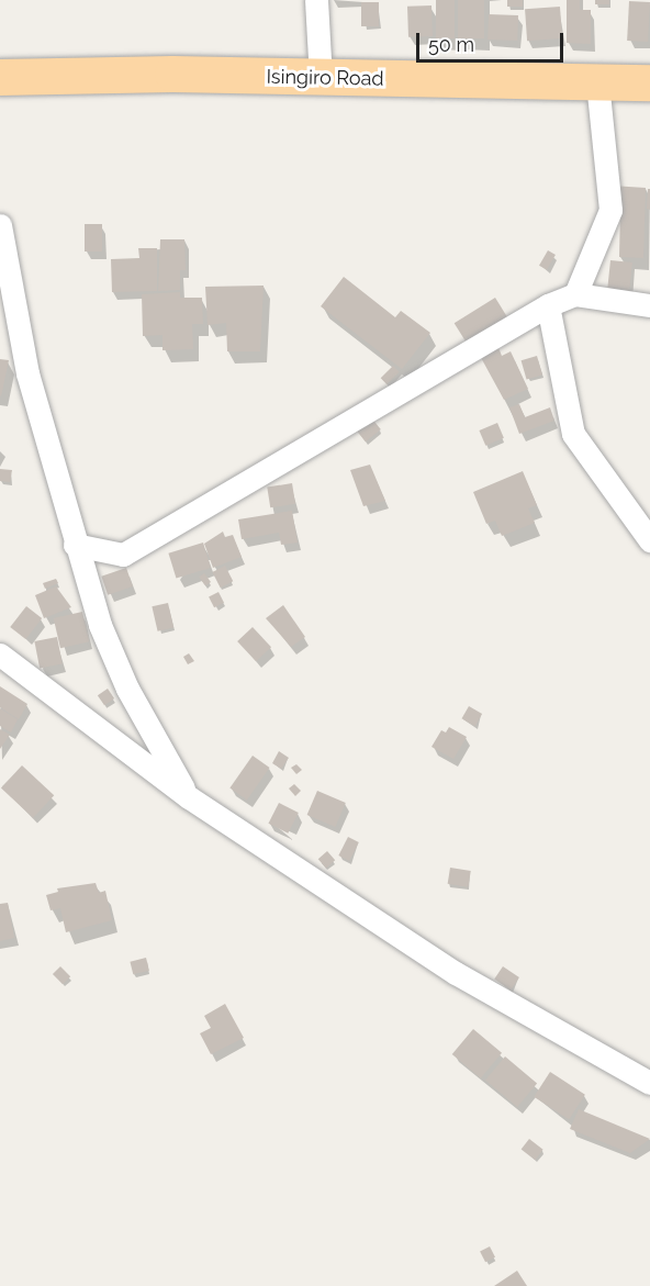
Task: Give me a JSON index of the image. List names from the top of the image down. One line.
{"streets":{"main road":["Isingiro Road"]},"scale_bar":"50 m"}
